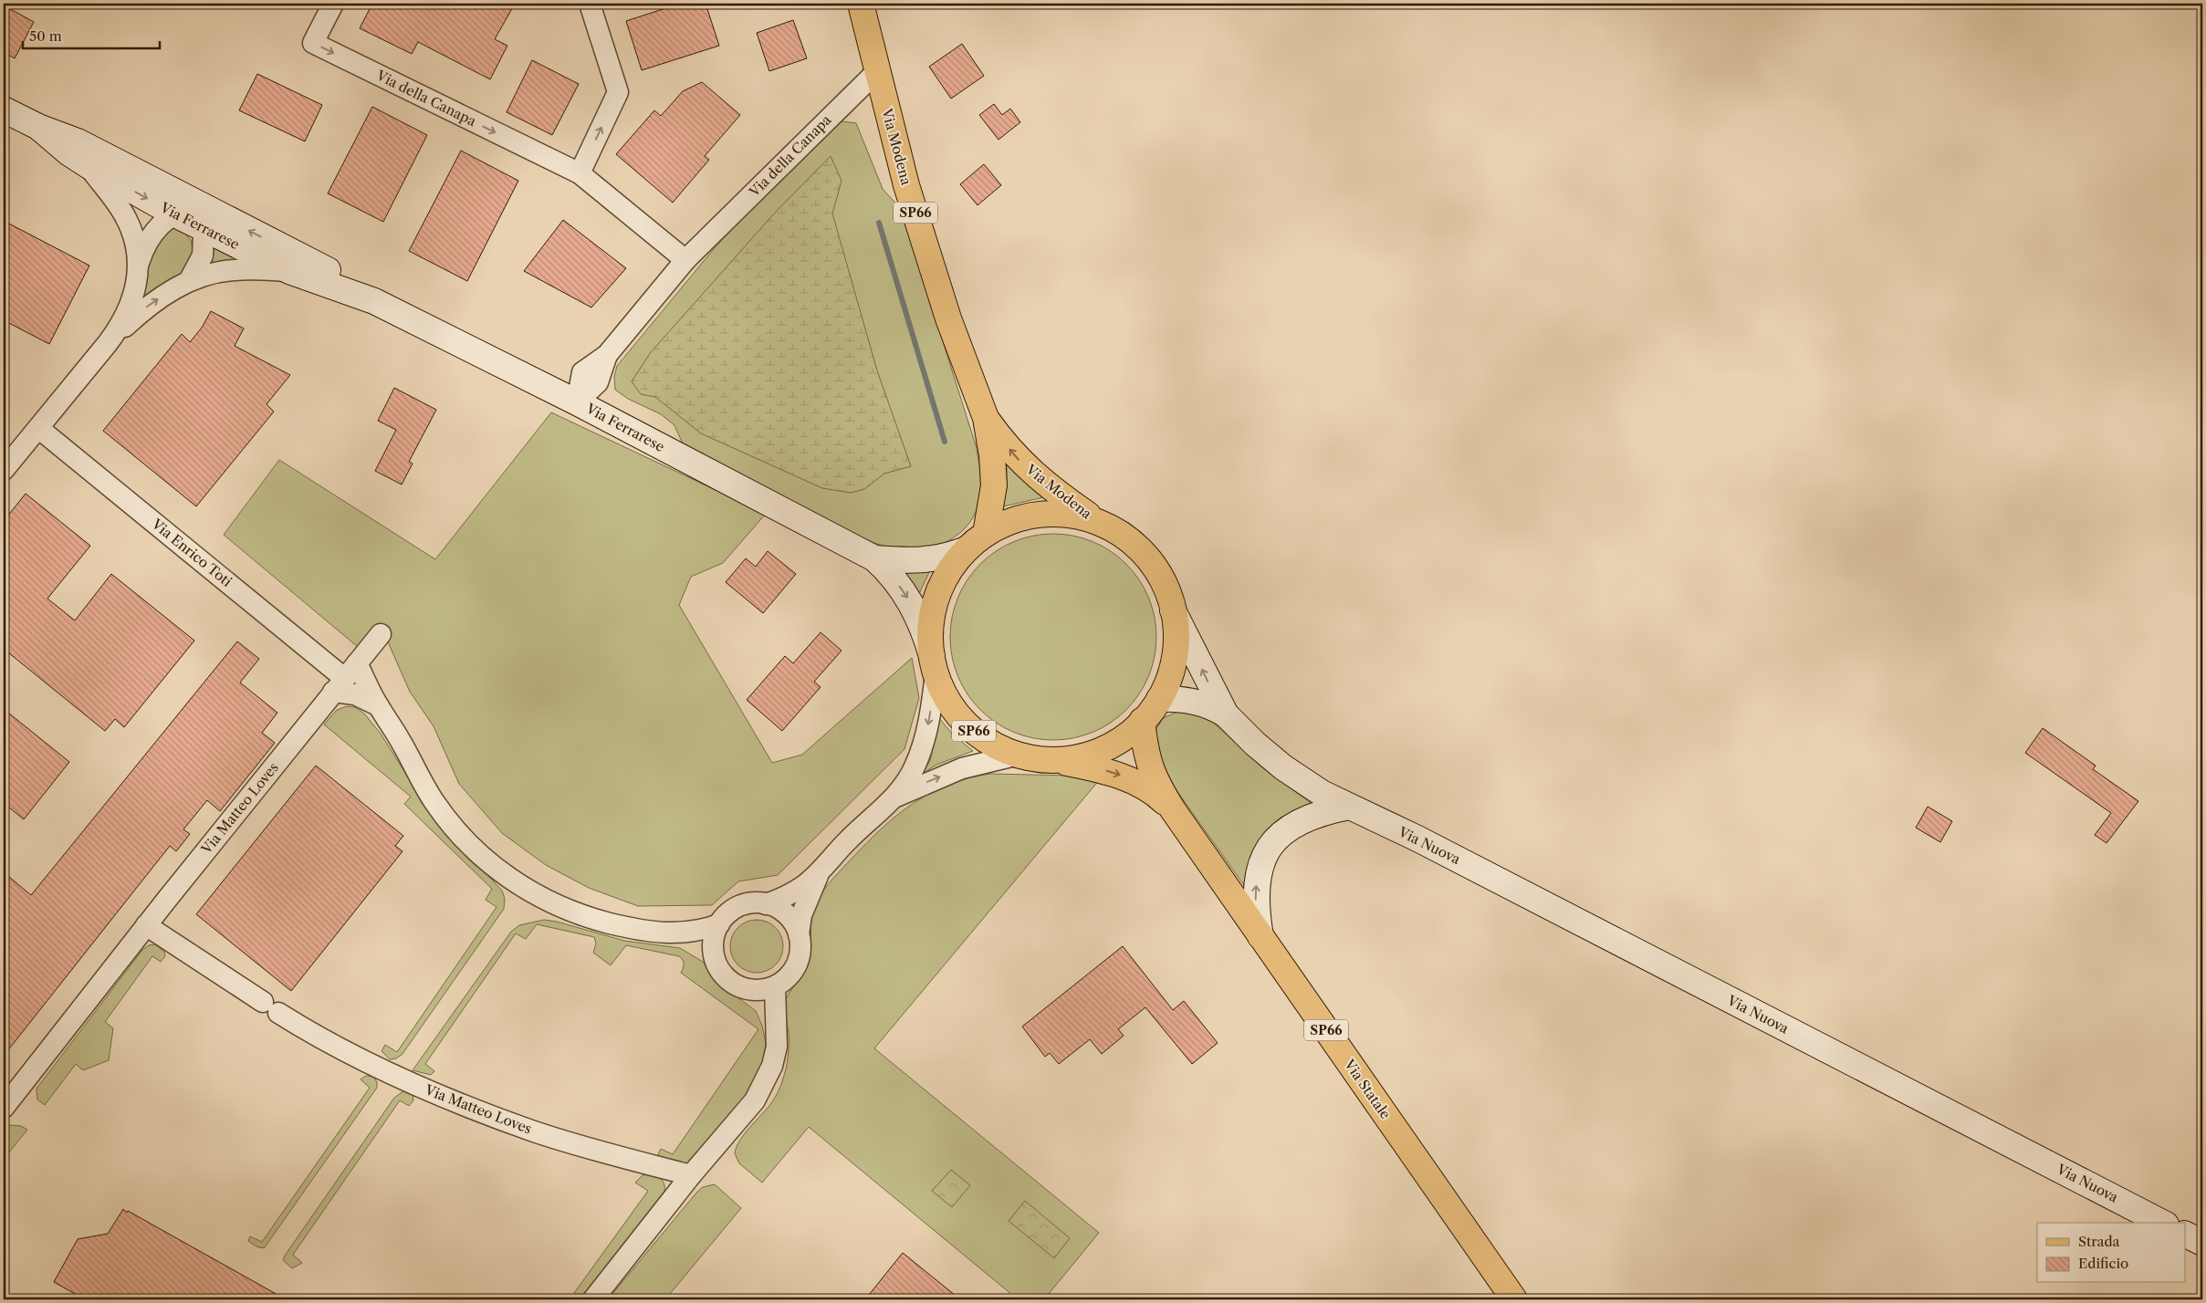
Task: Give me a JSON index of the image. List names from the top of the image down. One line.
{"streets":{"main road":["Via Modena","SP66","Via Ferrarese","Via Nuova","Via Statale"],"street":["Via della Canapa","Via Enrico Toti","Via Matteo Loves"]},"crossings":[["Via della Canapa","Via Modena"],["Via della Canapa","Via Ferrarese"],["Via Modena","Via Ferrarese"],["Via Modena","Via Nuova"],["Via Modena","Via Statale"],["Via Enrico Toti","Via Matteo Loves"]],"legend":["Strada","Edificio"],"scale_bar":"50 m"}
